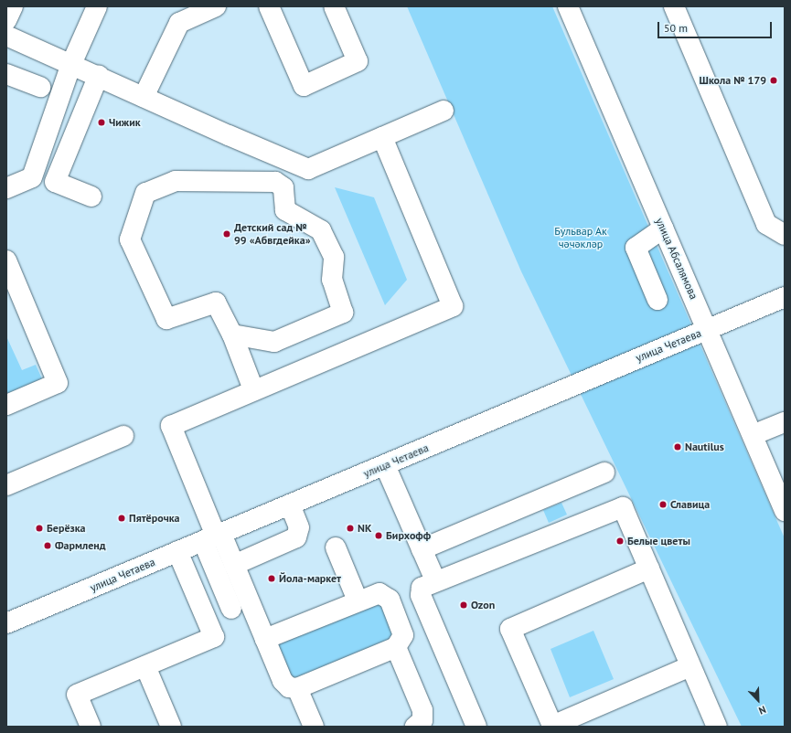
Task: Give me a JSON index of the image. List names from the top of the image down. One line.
{"streets":{"street":["улица Абсалямова","улица Четаева"]},"crossings":[["улица Абсалямова","улица Четаева"]],"parks":["Бульвар Ак чәчәкләр"],"places":["Школа № 179","Чижик","Детский сад № 99 «Абвгдейка»","Nautilus","Славица","Пятёрочка","Берёзка","NK","Бирхофф","Белые цветы","Фармленд","Йола-маркет","Ozon"],"scale_bar":"50 m","north":"bottom right"}
